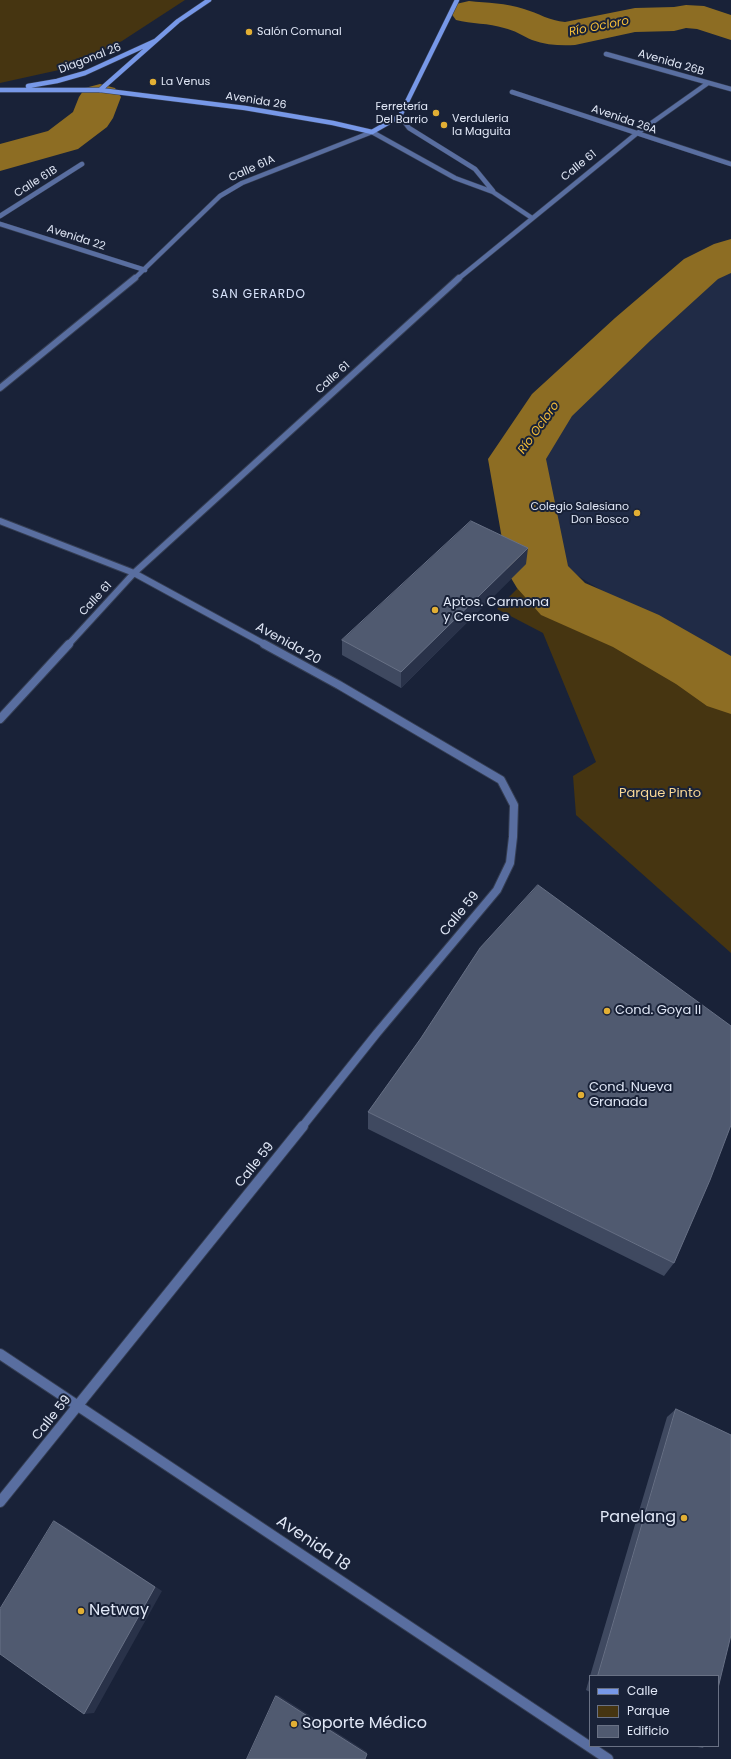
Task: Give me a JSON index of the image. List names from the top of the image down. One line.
{"streets":{"street":["Diagonal 26","Avenida 26B","Avenida 26","Avenida 26A","Calle 61","Calle 61A","Calle 61B","Avenida 22","Avenida 20","Calle 59","Avenida 18"]},"crossings":[["Diagonal 26","Avenida 26"],["Avenida 26B","Calle 61"],["Avenida 26","Calle 61"],["Avenida 26","Calle 61A"],["Avenida 26A","Calle 61"],["Calle 61","Avenida 20"],["Calle 61A","Avenida 22"],["Avenida 20","Calle 59"],["Calle 59","Avenida 18"]],"districts":["SAN GERARDO"],"water":["Río Ocloro"],"parks":["Parque Pinto"],"places":["Salón Comunal","La Venus","Ferretería Del Barrio","Verduleria la Maguita","Colegio Salesiano Don Bosco","Aptos. Carmona y Cercone","Cond. Goya II","Cond. Nueva Granada","Panelang","Netway","Soporte Médico"],"legend":["Calle","Parque","Edificio"]}
